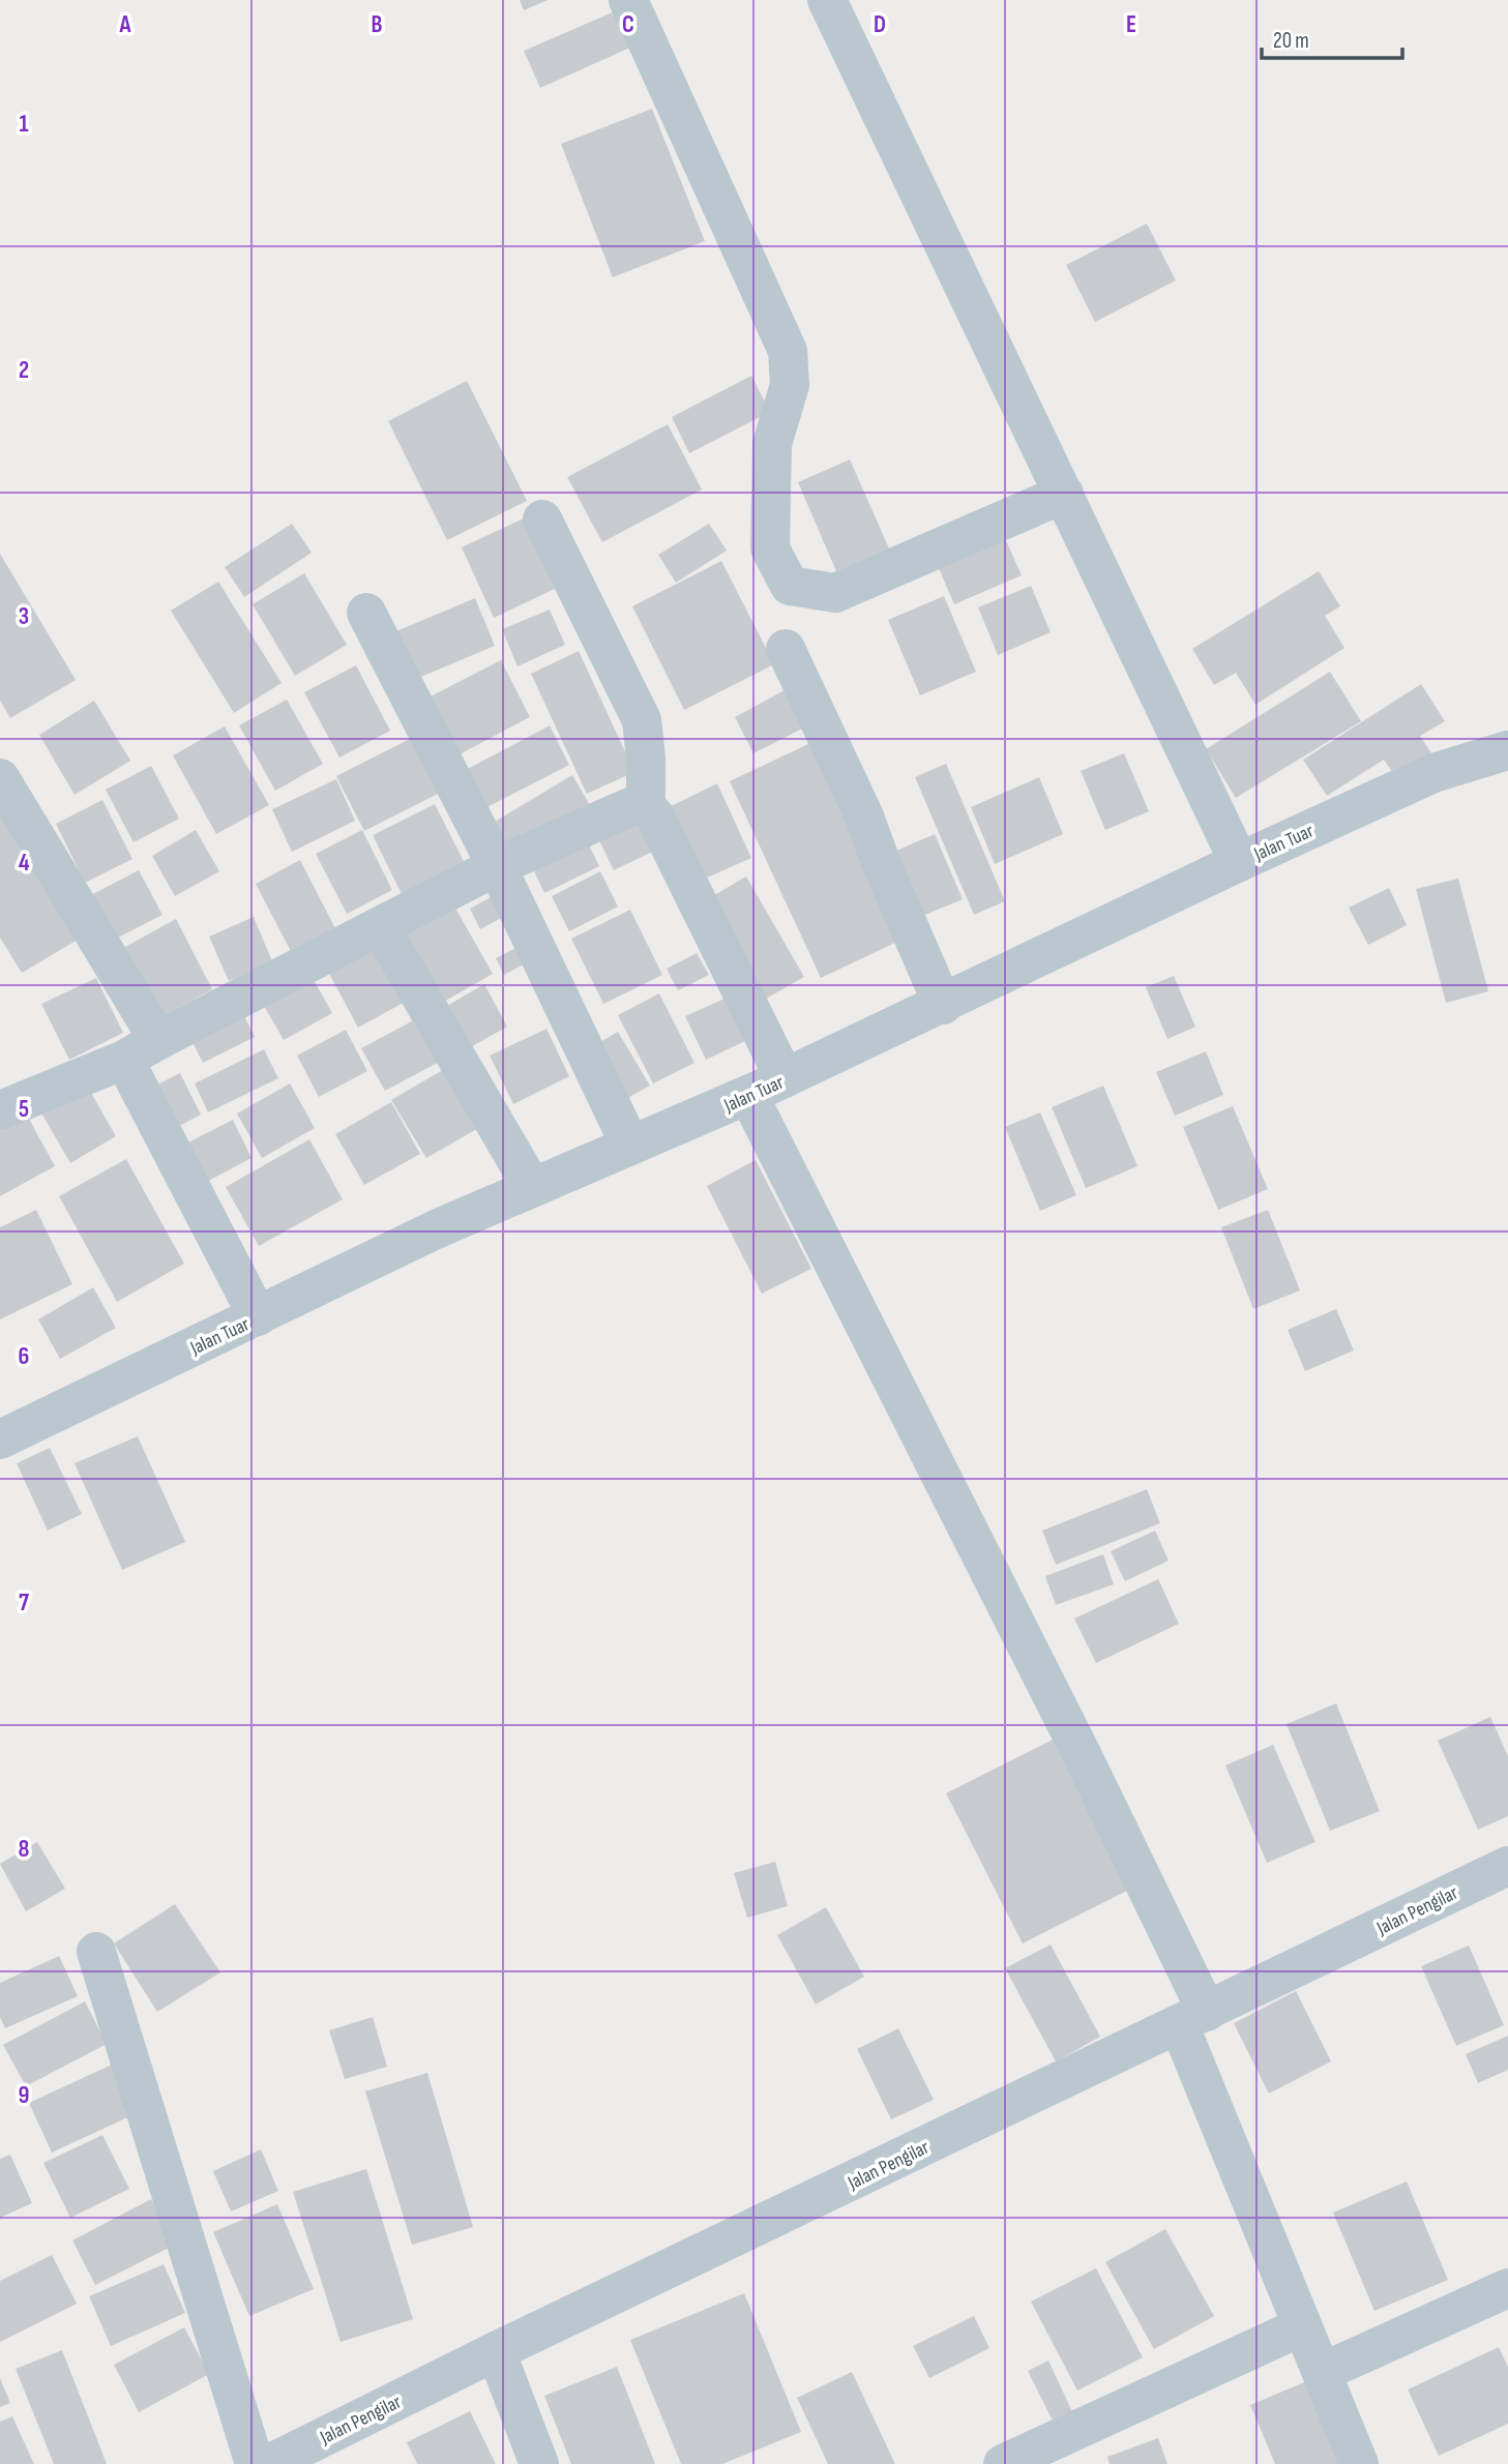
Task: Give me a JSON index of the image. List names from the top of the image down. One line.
{"streets":{"street":["Jalan Tuar","Jalan Pengilar"]},"scale_bar":"20 m","grid":{"columns":["A","B","C","D","E"],"rows":["1","2","3","4","5","6","7","8","9"]}}
